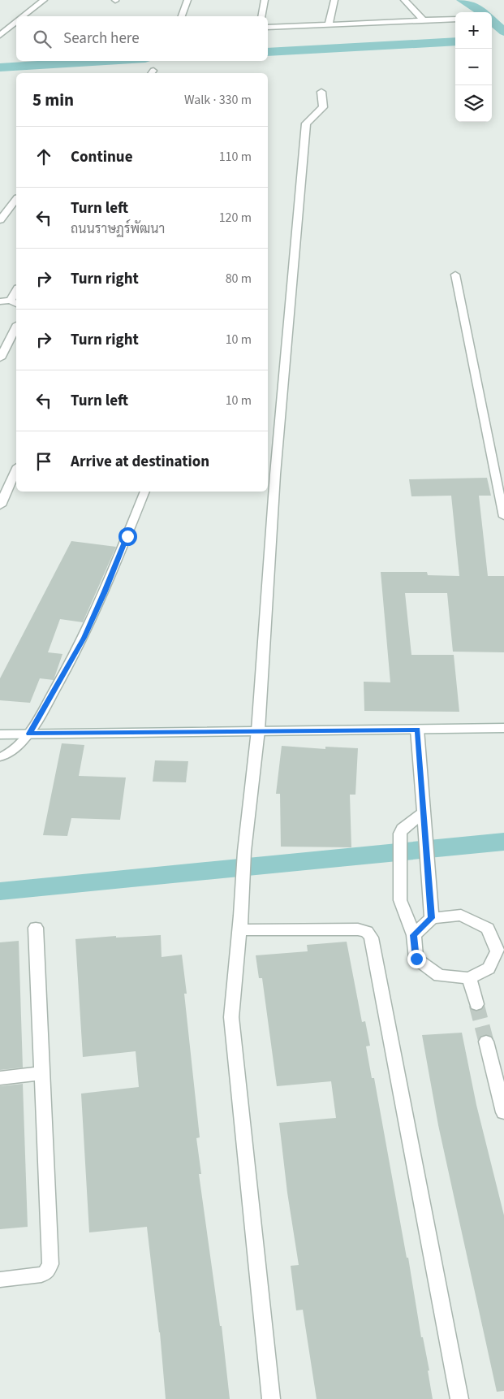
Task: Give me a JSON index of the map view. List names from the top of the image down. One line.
{"page":{"map_buttons":["+","−"],"search":"Search here","heading":["5 min","Walk · 330 m"],"list":[["Continue","110 m"],["Turn left","ถนนราษฏร์พัฒนา","120 m"],["Turn right","80 m"],["Turn right","10 m"],["Turn left","10 m"],"Arrive at destination"]}}
